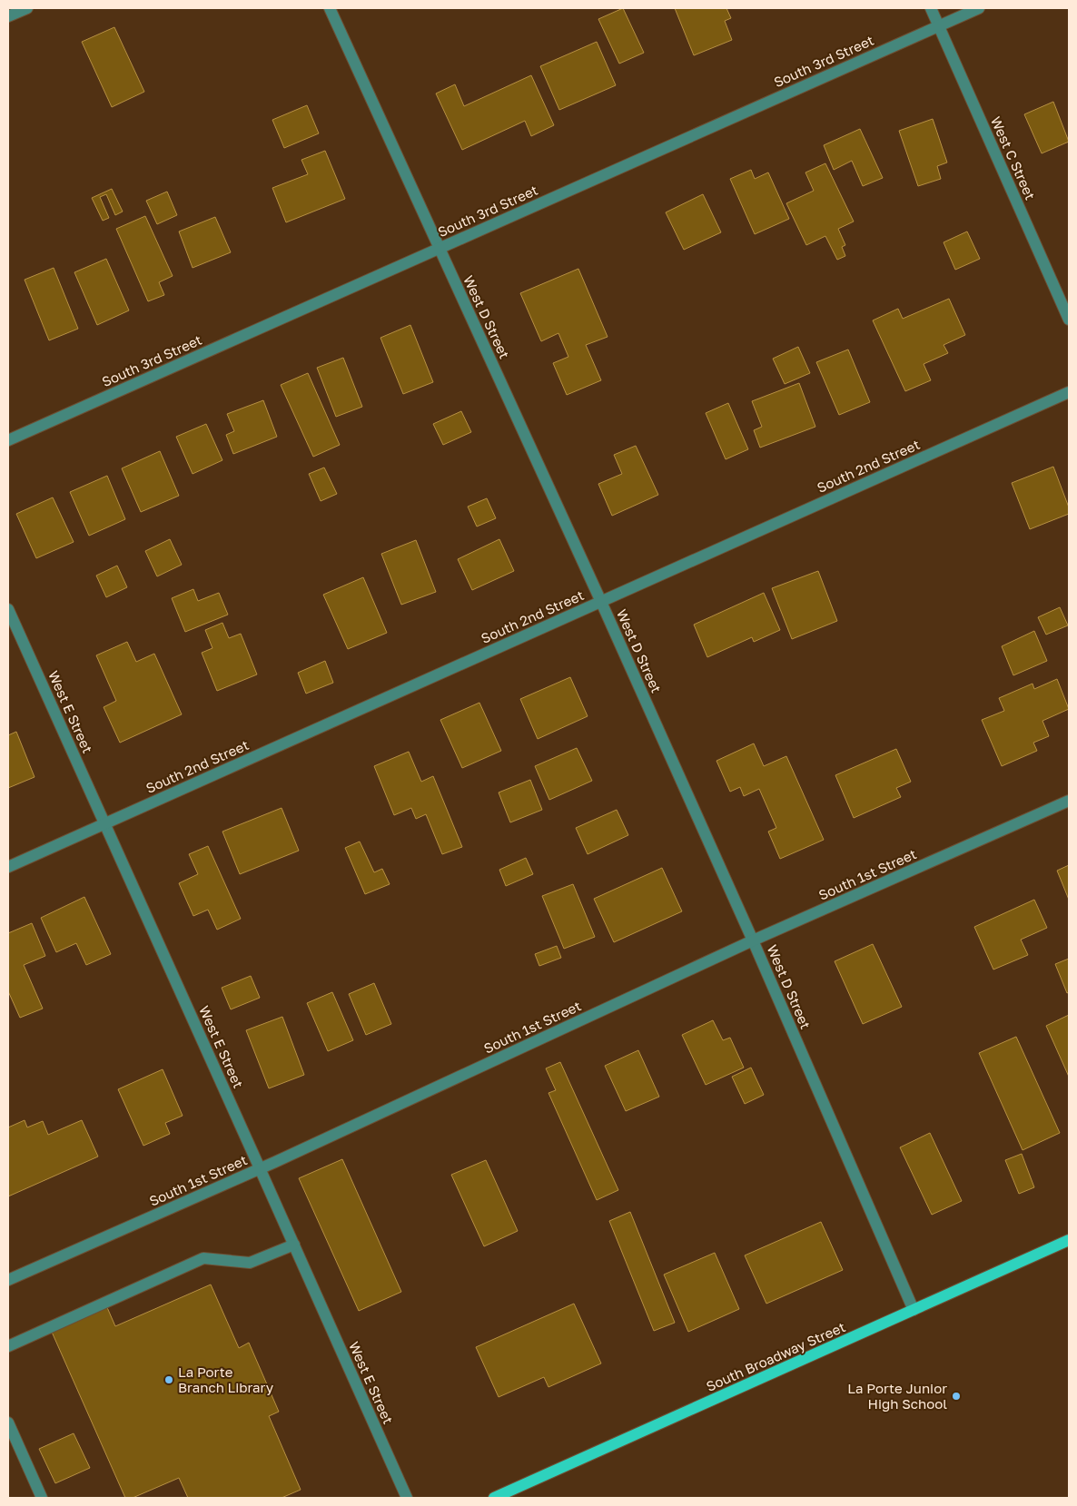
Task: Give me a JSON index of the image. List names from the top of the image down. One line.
{"streets":{"main road":["South Broadway Street"],"street":["South 3rd Street","West C Street","West D Street","South 2nd Street","West E Street","South 1st Street"]},"crossings":[["South 3rd Street","West C Street"],["South 3rd Street","West D Street"],["West D Street","South 2nd Street"],["West D Street","South 1st Street"],["West D Street","South Broadway Street"],["South 2nd Street","West E Street"],["West E Street","South 1st Street"]],"places":["La Porte Branch Library","La Porte Junior High School"]}
